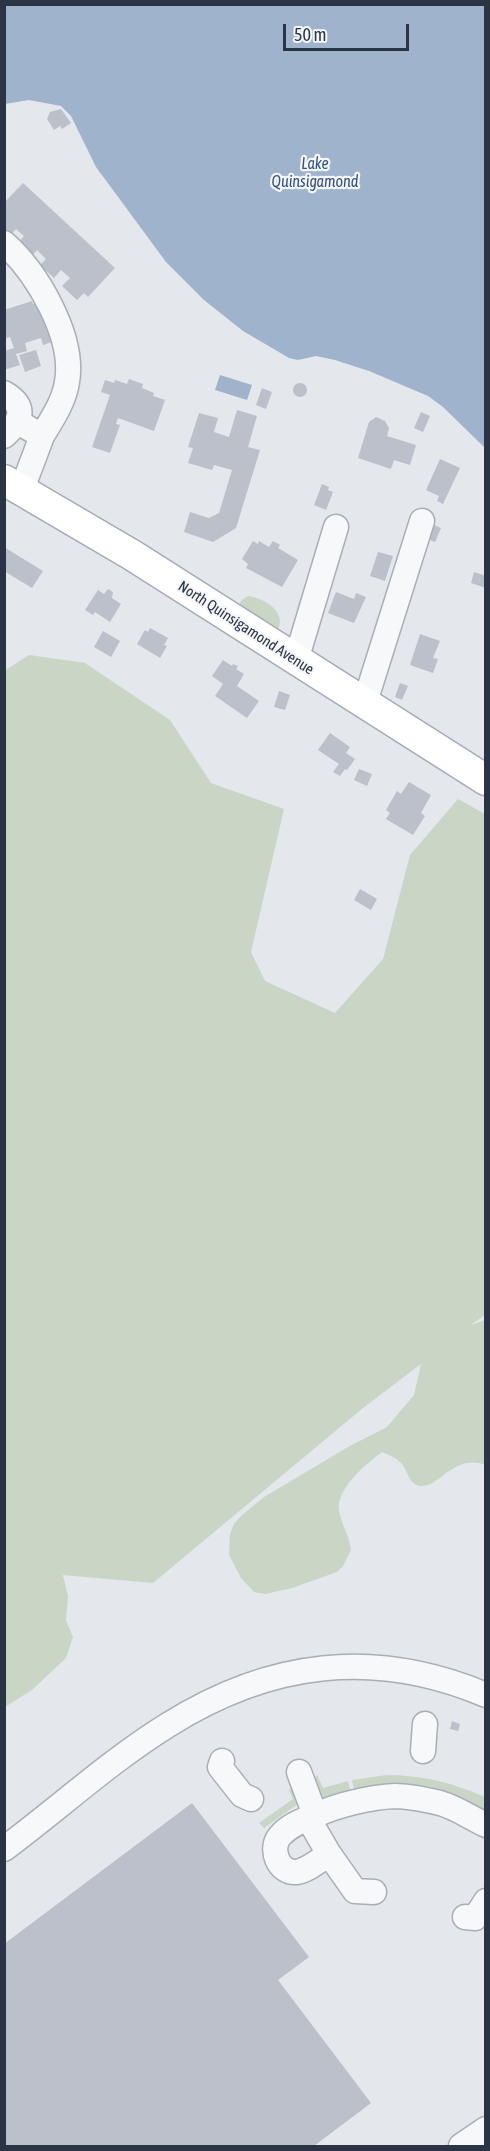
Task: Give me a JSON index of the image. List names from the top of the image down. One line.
{"streets":{"main road":["North Quinsigamond Avenue"]},"water":["Lake Quinsigamond"],"scale_bar":"50 m"}
